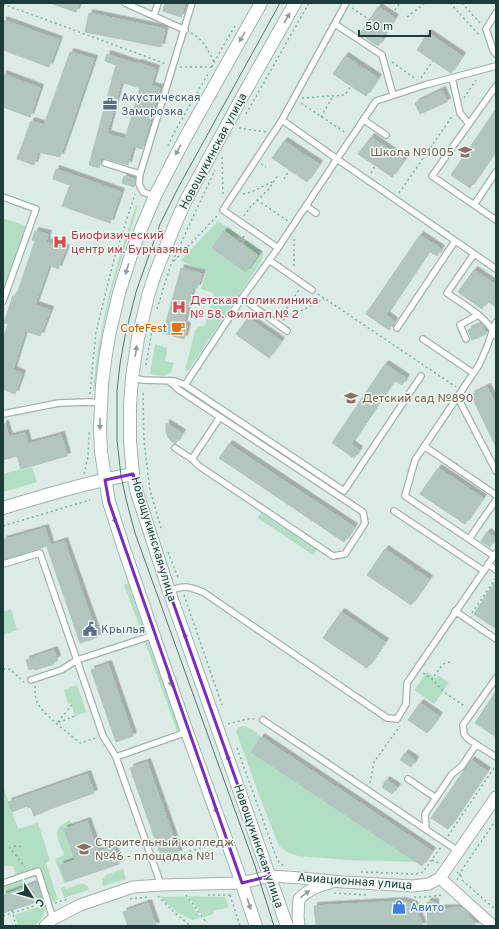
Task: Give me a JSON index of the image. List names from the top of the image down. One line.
{"streets":{"main road":["Новощукинская улица"],"street":["Авиационная улица"]},"crossings":[["Новощукинская улица","Авиационная улица"]],"places":{"office":["Акустическая Заморозка"],"school or university":["Школа №1005","Детский сад №890","Строительный колледж №46 - площадка №1"],"hospital":["Биофизический центр им. Бурназяна","Детская поликлиника № 58. Филиал № 2"],"cafe":["CofeFest"],"public building":["Крылья"],"shop":["Авито"]},"scale_bar":"50 m","north":"bottom right"}
